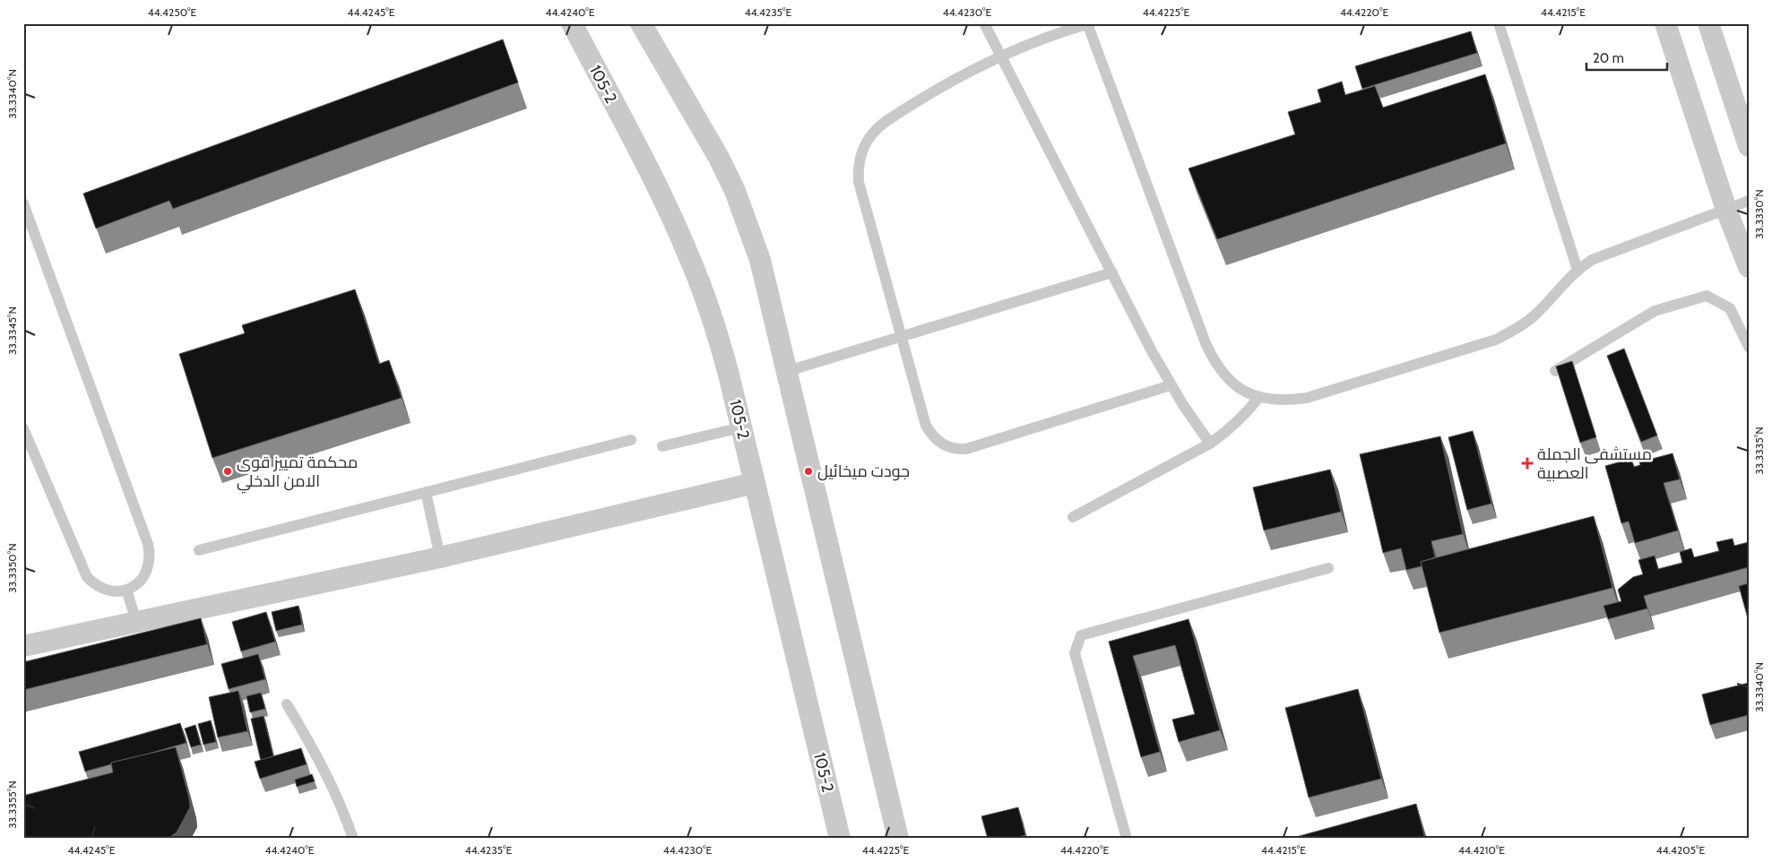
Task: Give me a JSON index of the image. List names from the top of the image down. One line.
{"streets":{"street":["105-2"]},"places":{"health":["مستشفى الجملة العصبية"],"other":["محكمة تمييز قوى الامن الدخلي","جودت ميخائيل"]},"scale_bar":"20 m","coordinates":["44.4250°E","44.4245°E","44.4240°E","44.4235°E","44.4230°E","44.4225°E","44.4220°E","44.4215°E","33.3340°N","33.3330°N","33.3345°N","33.3335°N","33.3350°N","33.3355°N","44.4210°E","44.4205°E"]}
